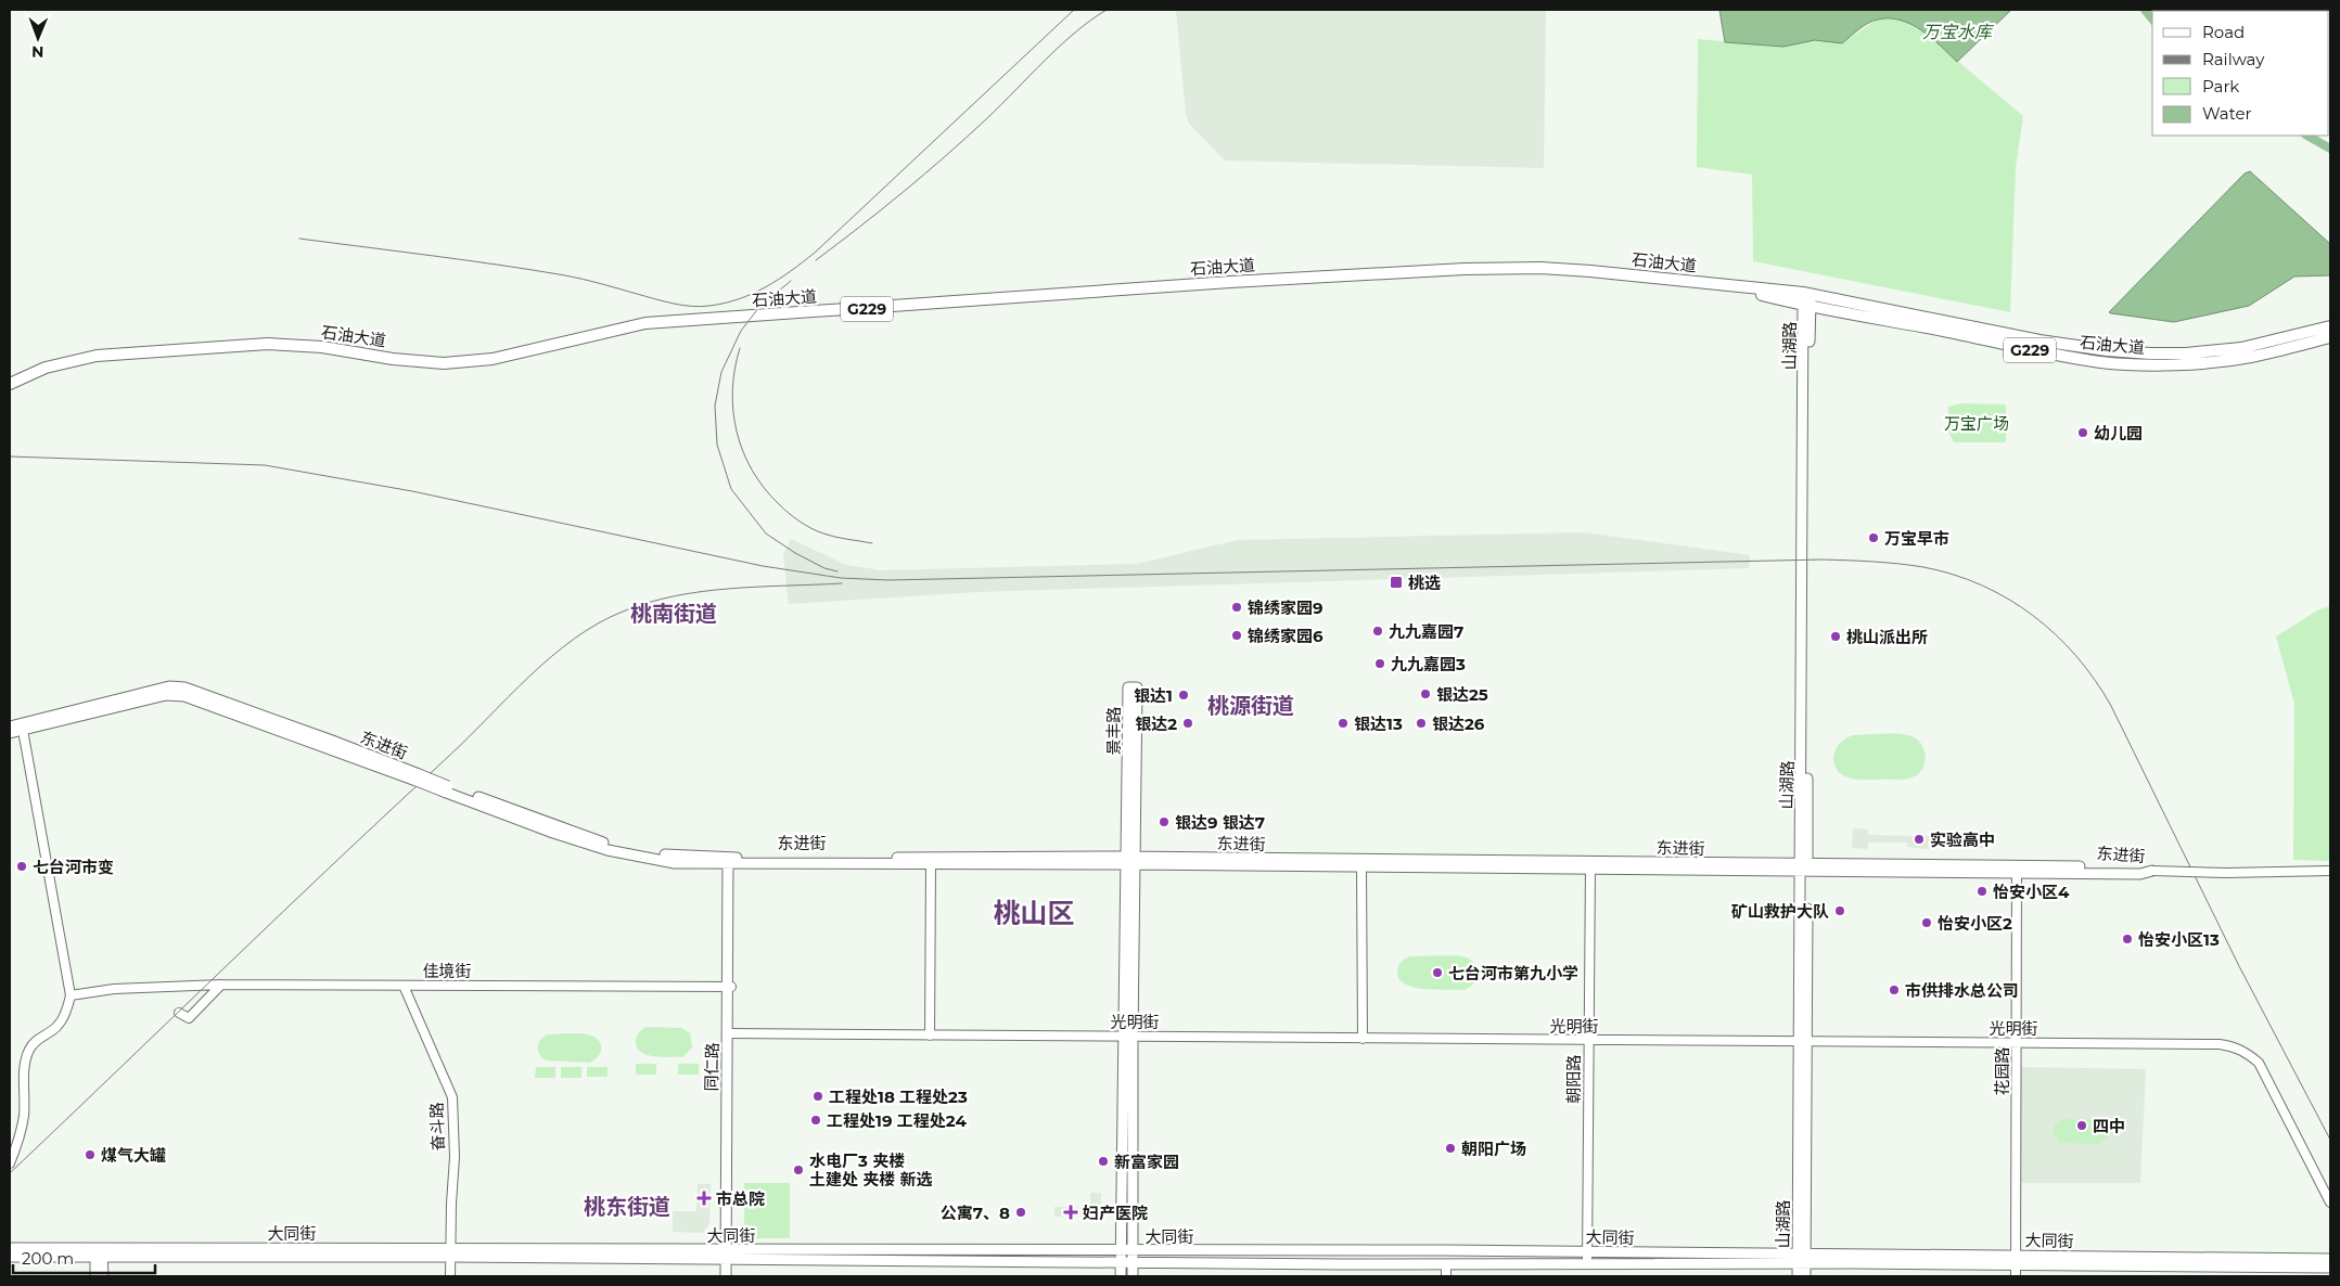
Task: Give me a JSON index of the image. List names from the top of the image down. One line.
{"streets":{"highway":["石油大道","G229"],"main road":["山湖路","景丰路","东进街","佳境街","光明街","同仁路","花园路","朝阳路","奋斗路","大同街"]},"crossings":[["石油大道","山湖路"],["山湖路","东进街"],["山湖路","光明街"],["山湖路","大同街"],["景丰路","东进街"],["景丰路","光明街"],["景丰路","大同街"],["东进街","同仁路"],["东进街","花园路"],["东进街","朝阳路"],["佳境街","同仁路"],["佳境街","奋斗路"],["光明街","同仁路"],["光明街","花园路"],["光明街","朝阳路"],["同仁路","大同街"],["花园路","大同街"],["朝阳路","大同街"],["奋斗路","大同街"]],"districts":["桃南街道","桃源街道","桃山区","桃东街道"],"water":["万宝水库"],"parks":["万宝广场"],"places":{"other":["幼儿园","万宝早市","锦绣家园9","九九嘉园7","锦绣家园6","桃山派出所","九九嘉园3","银达25","银达1","银达2","银达13","银达26","银达9 银达7","实验高中","七台河市变","怡安小区4","矿山救护大队","怡安小区2","怡安小区13","七台河市第九小学","市供排水总公司","工程处18 工程处23","工程处19 工程处24","四中","朝阳广场","煤气大罐","新富家园","水电厂3 夹楼 土建处 夹楼 新选","公寓7、8"],"transit":["桃选"],"health":["市总院","妇产医院"]},"legend":["Road","Railway","Park","Water"],"scale_bar":"200 m","north":"bottom"}
